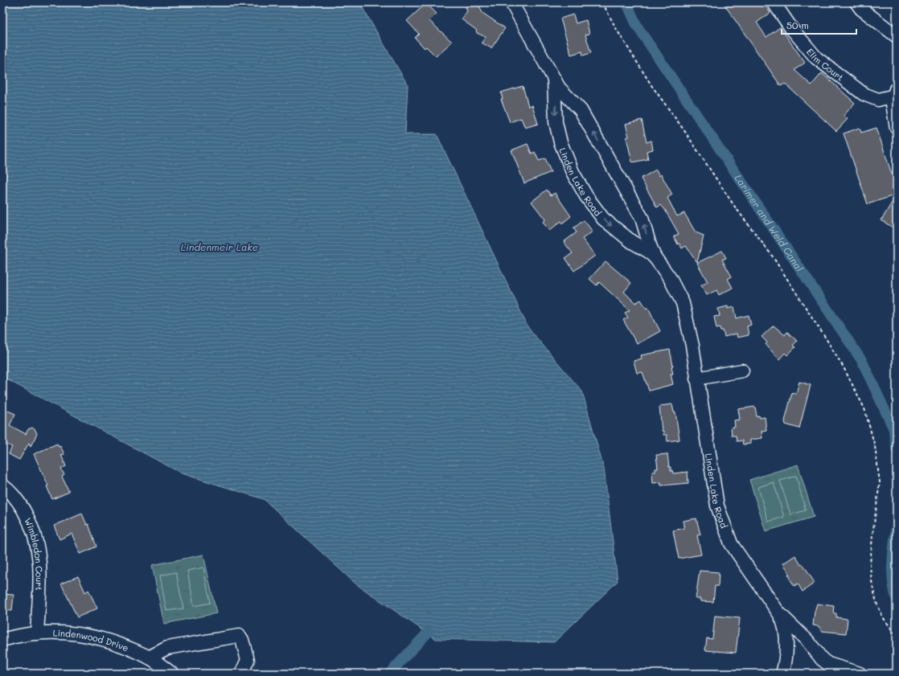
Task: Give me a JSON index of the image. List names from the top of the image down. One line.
{"streets":{"street":["Elim Court","Linden Lake Road","Wimbledon Court","Lindenwood Drive"]},"crossings":[["Wimbledon Court","Lindenwood Drive"]],"water":["Larimer and Weld Canal","Lindenmeir Lake"],"scale_bar":"50 m"}
